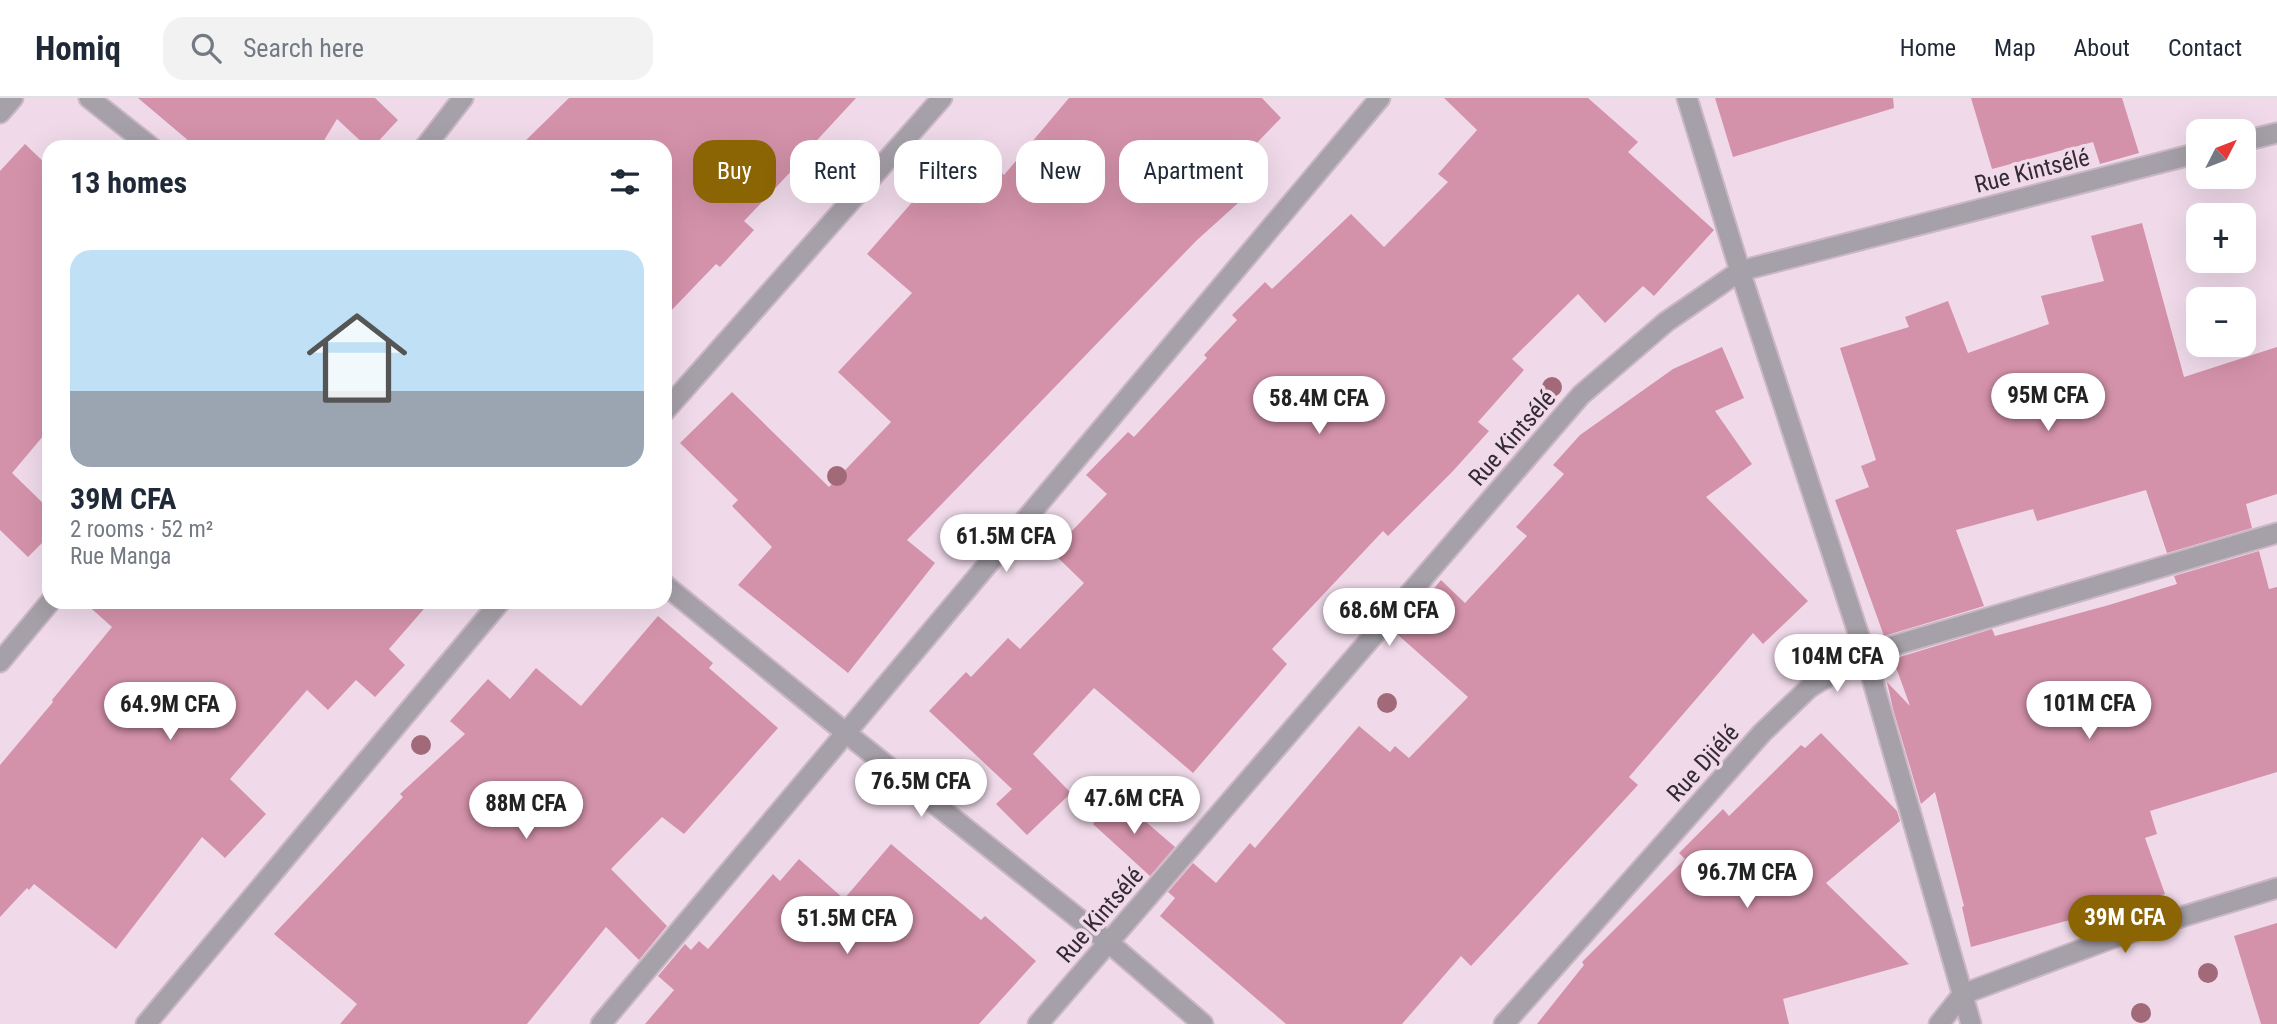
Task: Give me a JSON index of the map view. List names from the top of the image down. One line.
{"streets":{"street":["Rue Kintsélé","Rue Djiélé"]},"north":"top right","page":{"header":"Homiq","search":"Search here","nav":["Home","Map","About","Contact"],"map_buttons":["+","−"],"chip":["Buy","Rent","Filters","New","Apartment"],"heading":"13 homes","list":[{"name":"39M CFA","note":"2 rooms · 52 m² · Rue Manga"}],"price":["95M CFA","58.4M CFA","61.5M CFA","68.6M CFA","104M CFA","101M CFA","64.9M CFA","76.5M CFA","47.6M CFA","88M CFA","96.7M CFA","39M CFA","51.5M CFA"]}}
